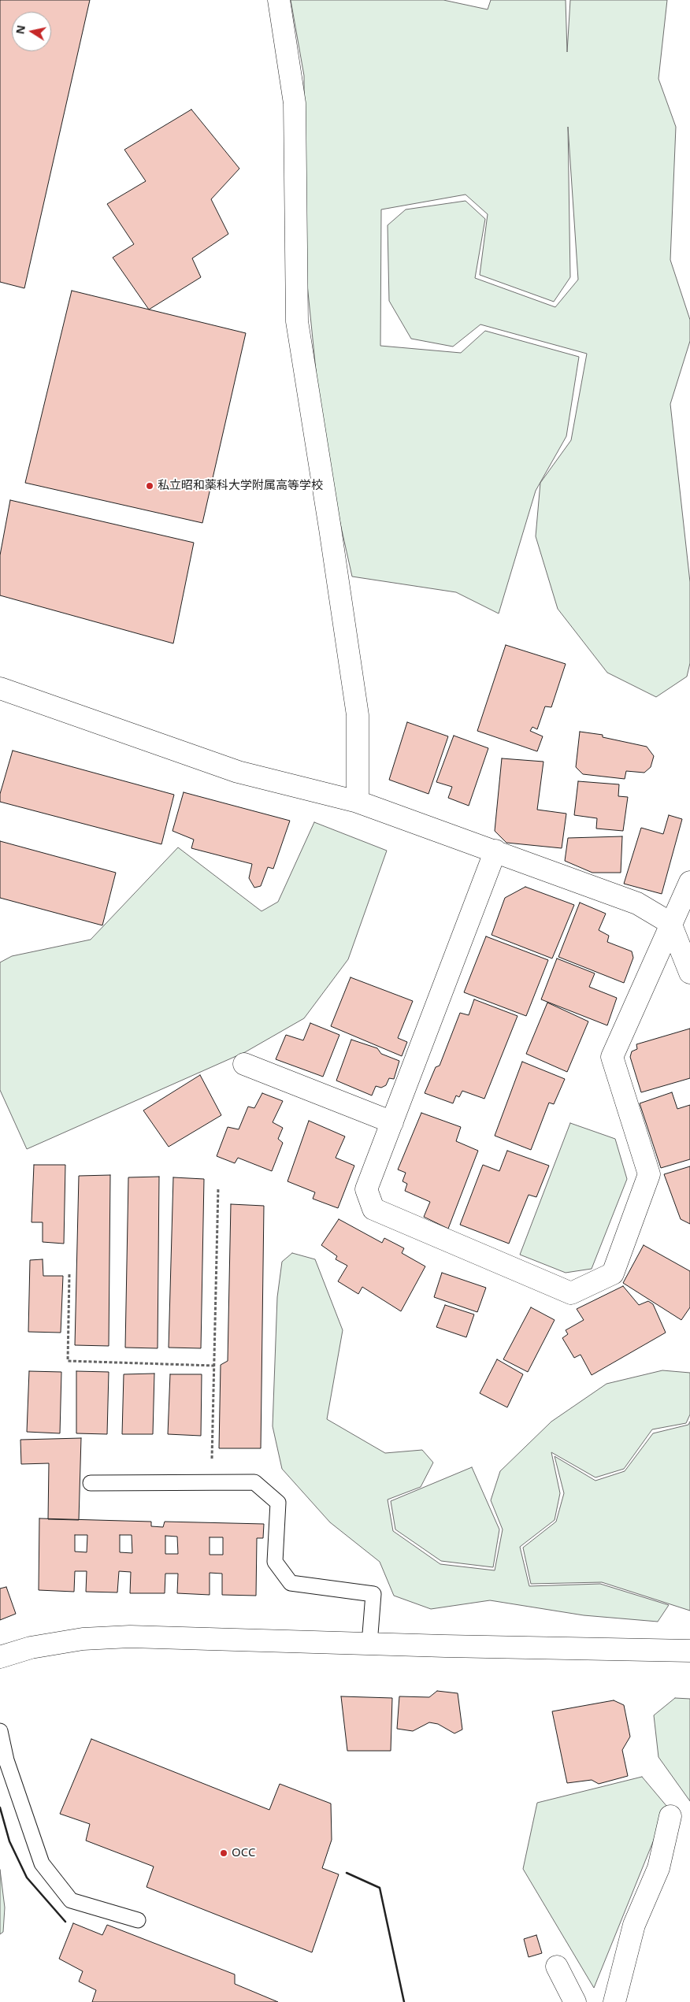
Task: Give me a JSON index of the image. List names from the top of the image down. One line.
{"places":["私立昭和薬科大学附属高等学校","OCC"],"north":"left"}
